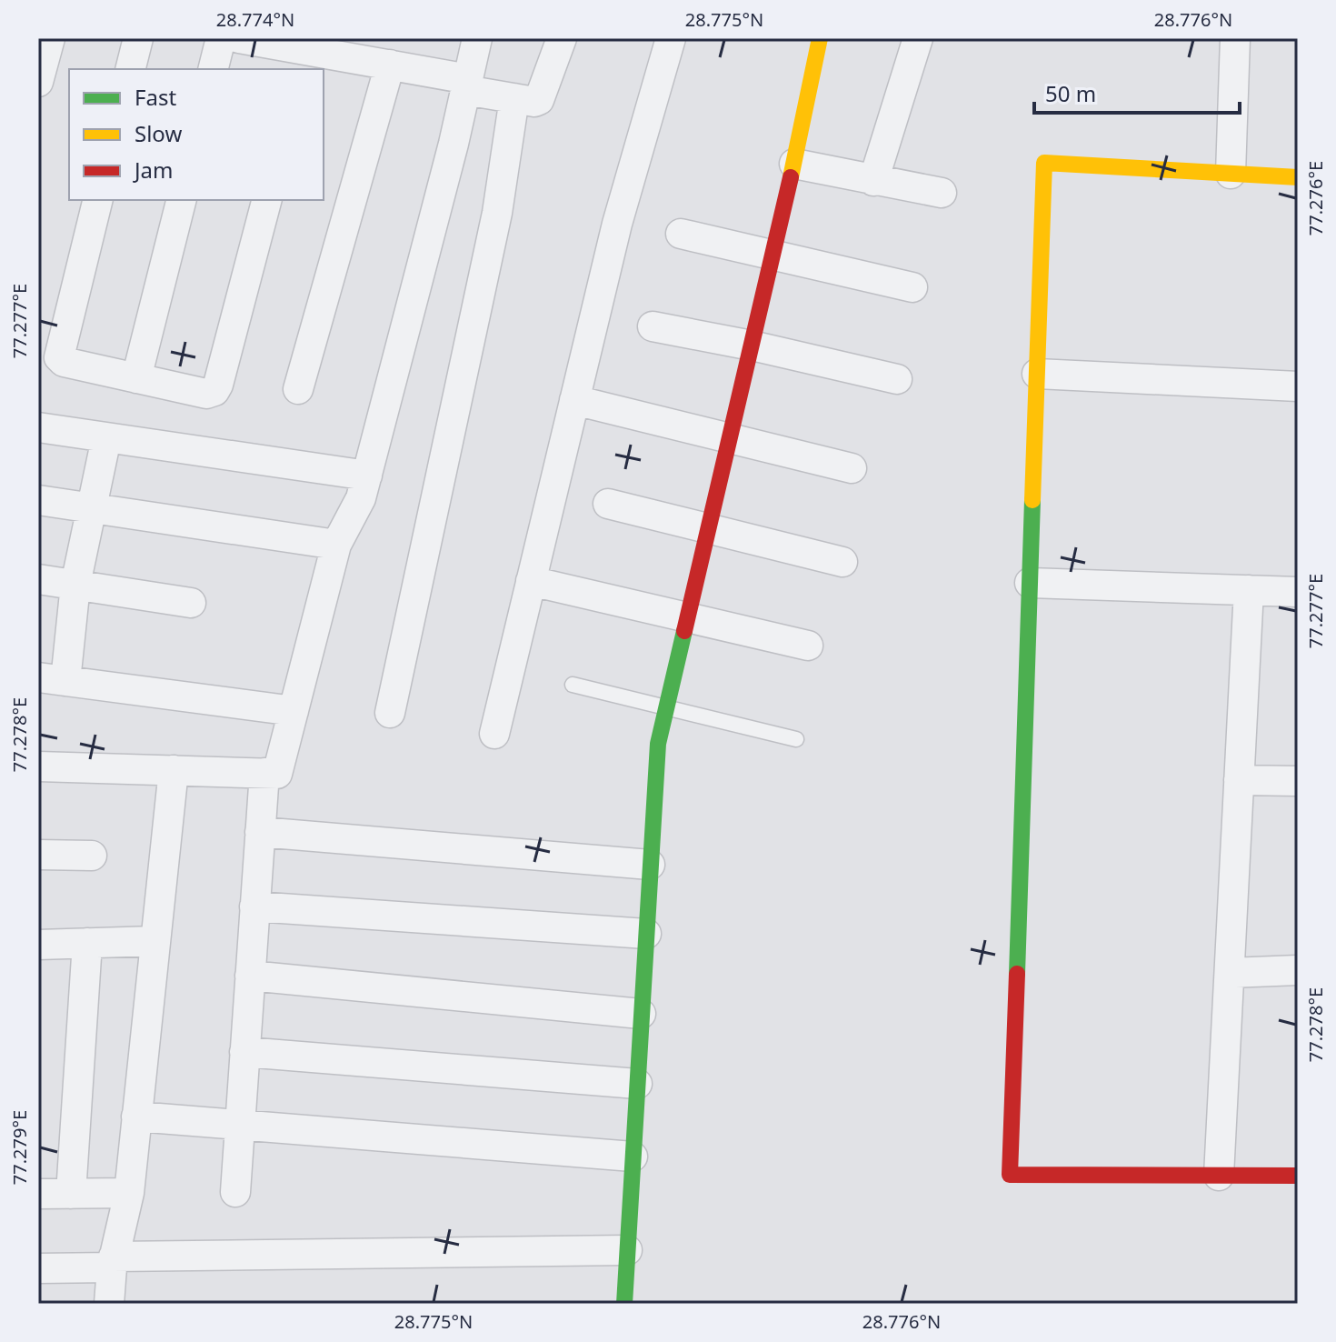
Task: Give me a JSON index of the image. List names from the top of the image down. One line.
{"legend":["Fast","Slow","Jam"],"scale_bar":"50 m","coordinates":["28.774°N","28.775°N","28.776°N","77.276°E","77.277°E","77.278°E","77.279°E"]}
